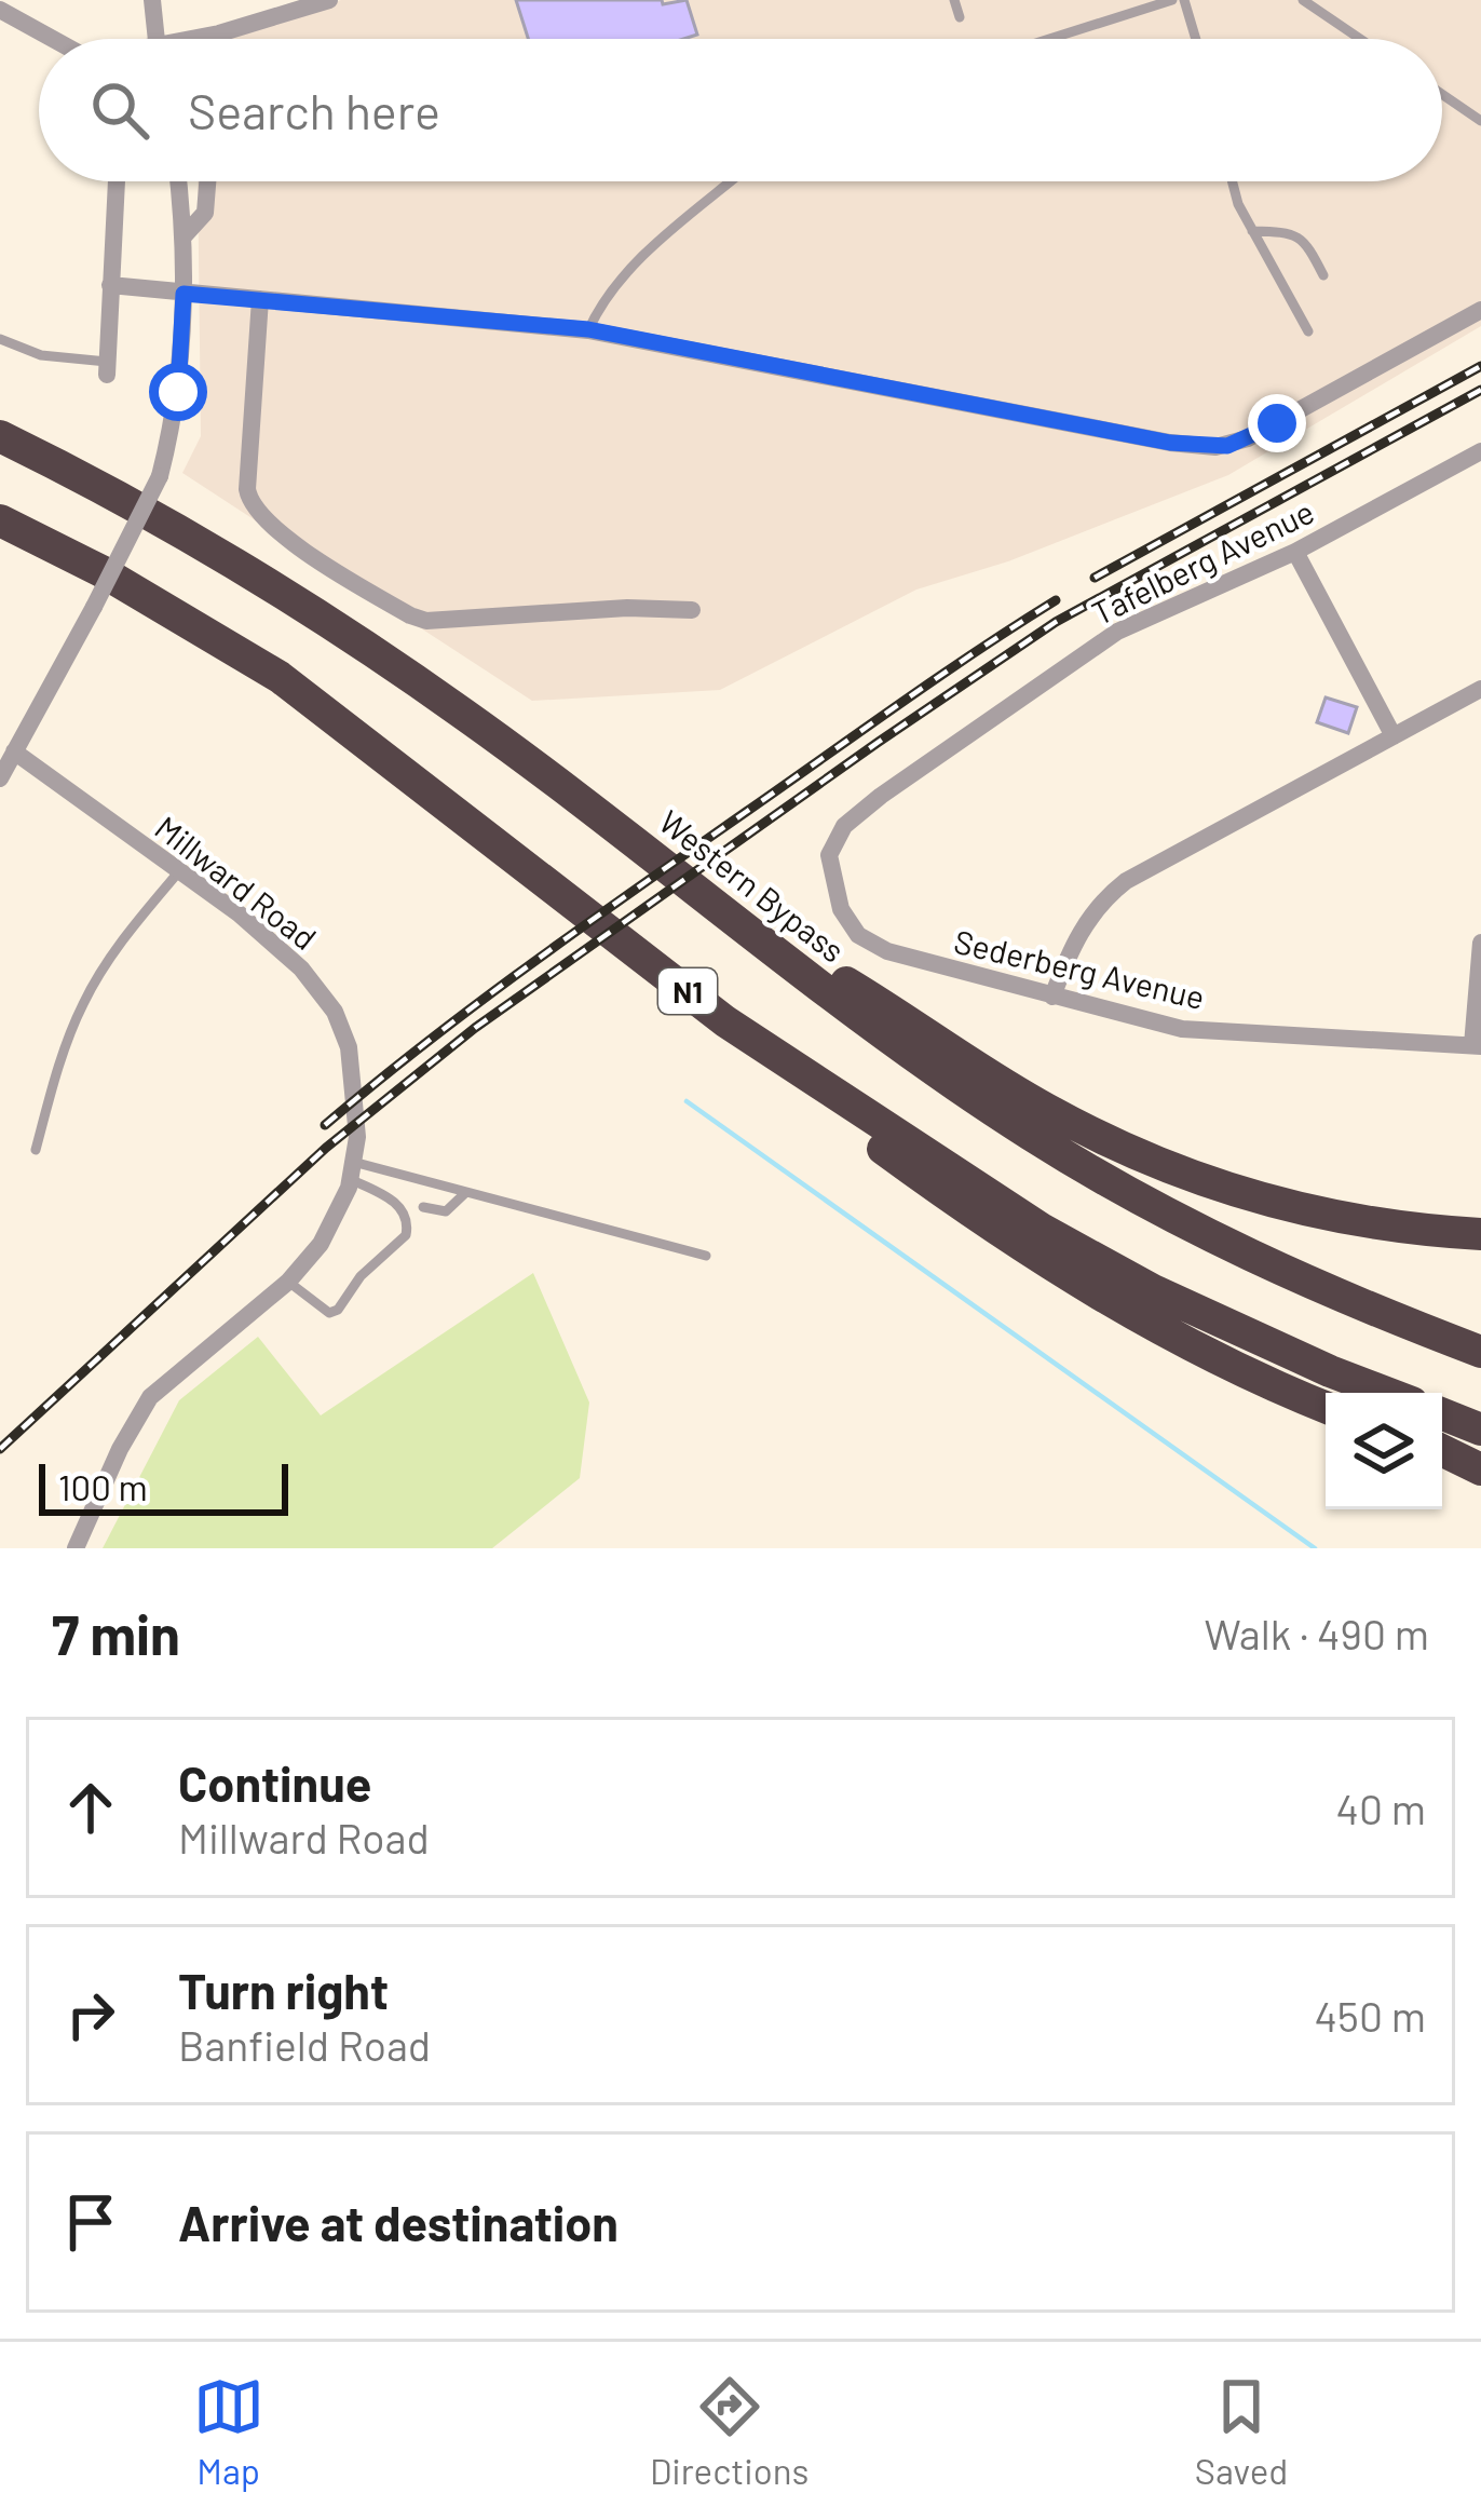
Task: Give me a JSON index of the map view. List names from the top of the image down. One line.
{"streets":{"highway":["Western Bypass","N1"],"street":["Tafelberg Avenue","Millward Road","Sederberg Avenue"]},"crossings":[["Tafelberg Avenue","Sederberg Avenue"]],"scale_bar":"100 m","page":{"search":"Search here","scale":"100 m","heading":["7 min","Walk · 490 m"],"list":[["Continue","Millward Road","40 m"],["Turn right","Banfield Road","450 m"],"Arrive at destination"],"nav":["Map","Directions","Saved"]}}
